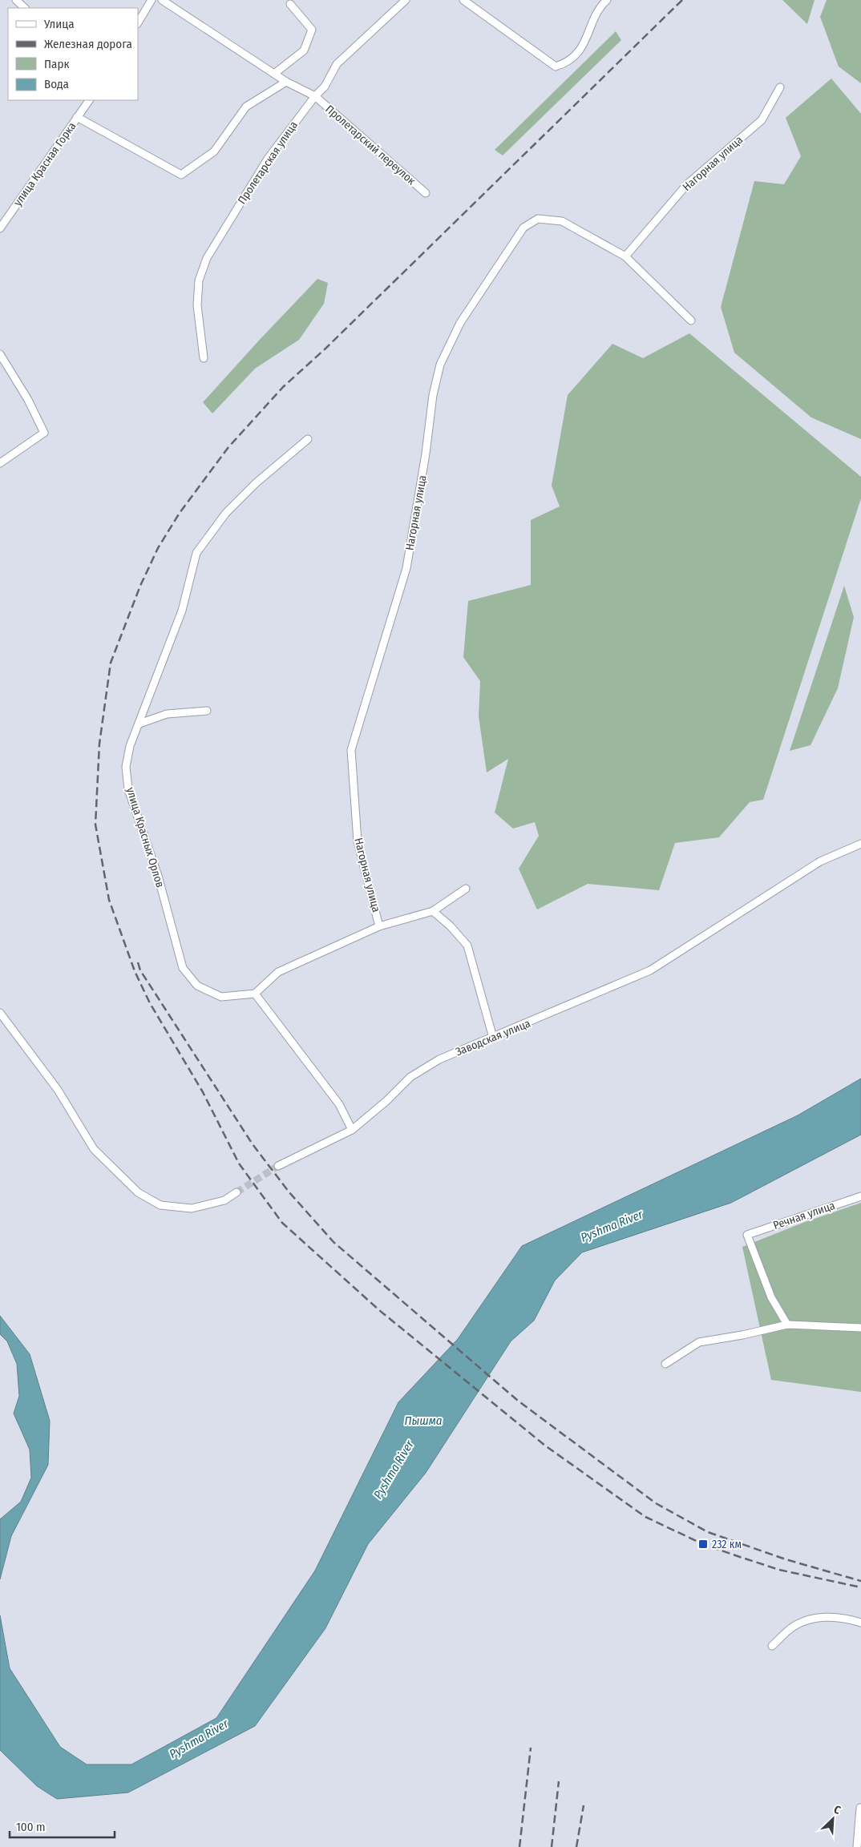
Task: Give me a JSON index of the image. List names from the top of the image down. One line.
{"streets":{"street":["Пролетарский переулок","Пролетарская улица","Нагорная улица","улица Красная Горка","улица Красных Орлов","Заводская улица","Речная улица"]},"crossings":[["Пролетарский переулок","Пролетарская улица"]],"water":["Pyshma River","Пышма"],"places":{"transit":["232 км"]},"legend":["Улица","Железная дорога","Парк","Вода"],"scale_bar":"100 m","north":"top right"}
